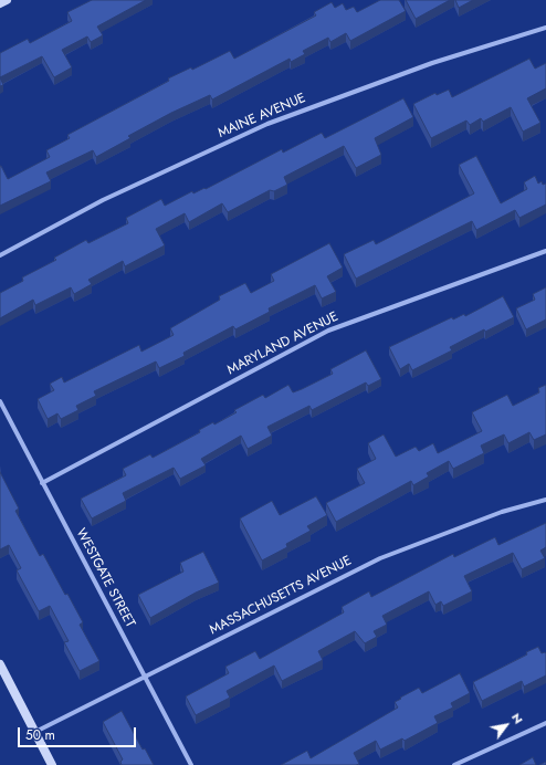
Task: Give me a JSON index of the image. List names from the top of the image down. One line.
{"streets":{"street":["MAINE AVENUE","MARYLAND AVENUE","WESTGATE STREET","MASSACHUSETTS AVENUE"]},"crossings":[["MARYLAND AVENUE","WESTGATE STREET"],["WESTGATE STREET","MASSACHUSETTS AVENUE"]],"scale_bar":"50 m","north":"top right"}
